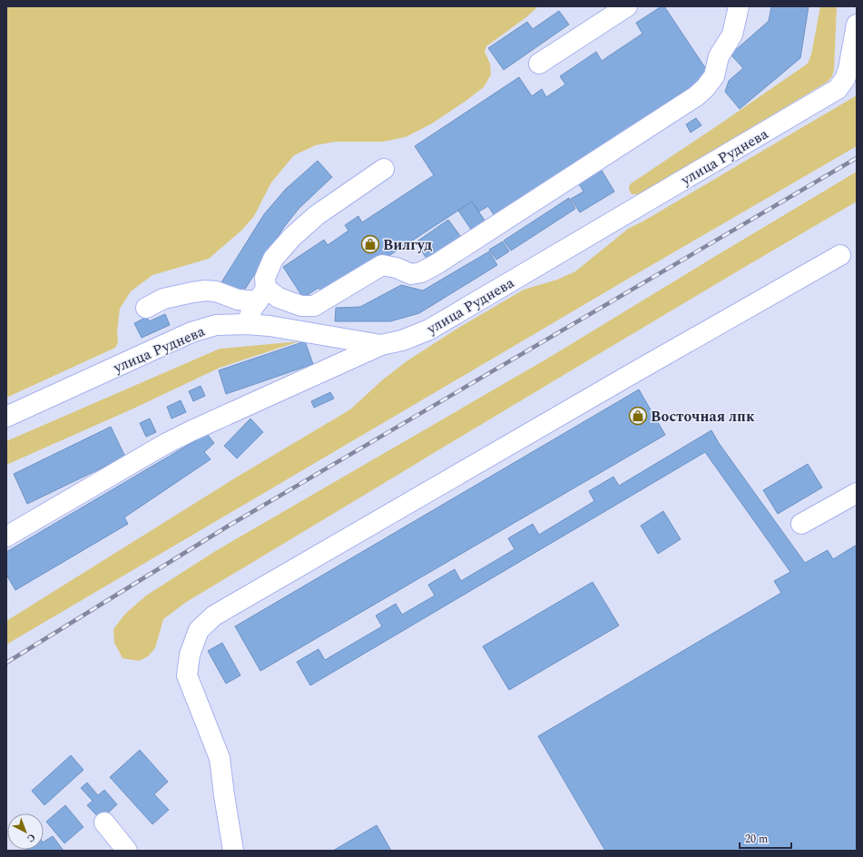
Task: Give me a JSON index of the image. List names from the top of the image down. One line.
{"streets":{"street":["улица Руднева"]},"places":{"shop":["Вилгуд","Восточная лпк"]},"scale_bar":"20 m","north":"bottom right"}
